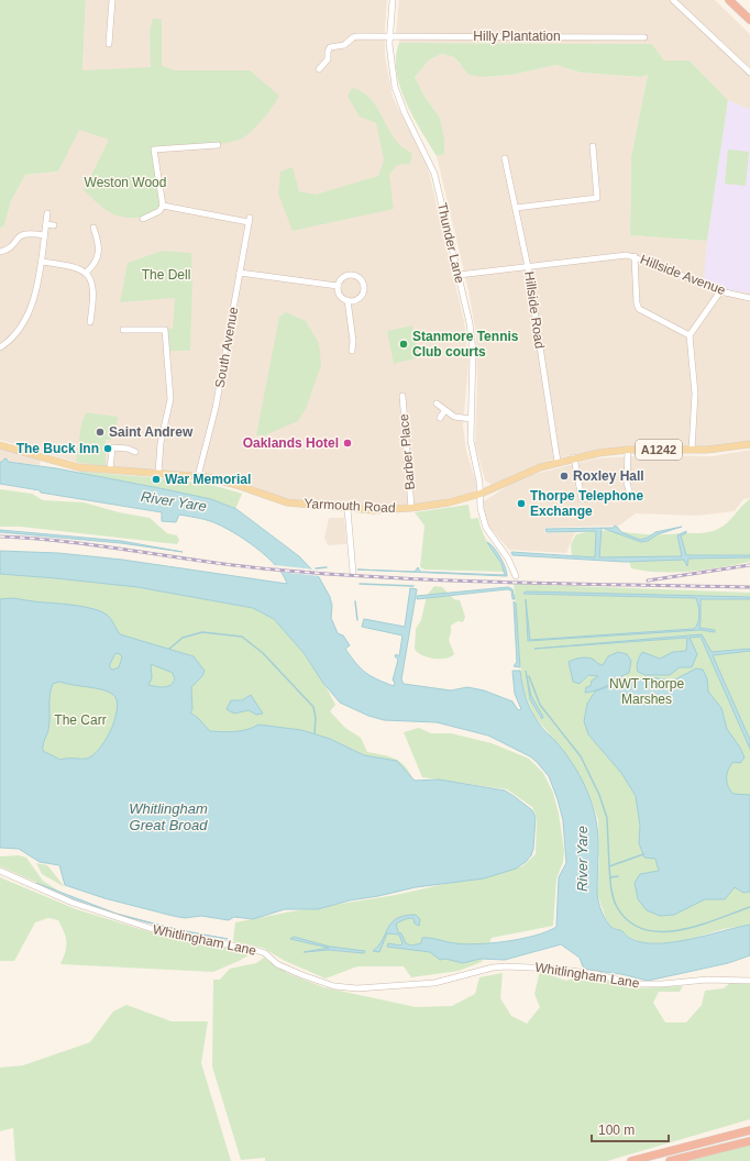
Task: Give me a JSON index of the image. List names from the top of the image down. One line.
{"streets":{"main road":["A1242","Yarmouth Road"],"street":["Hilly Plantation","Thunder Lane","Hillside Avenue","Hillside Road","South Avenue","Barber Place","Whitlingham Lane"]},"crossings":[["Hilly Plantation","Thunder Lane"],["Thunder Lane","Hillside Avenue"],["Thunder Lane","Yarmouth Road"],["Hillside Avenue","Hillside Road"],["Hillside Road","Yarmouth Road"],["South Avenue","Yarmouth Road"],["Barber Place","Yarmouth Road"]],"water":["River Yare","Whitlingham Great Broad"],"parks":["Weston Wood","The Dell","NWT Thorpe Marshes","The Carr"],"places":["Stanmore Tennis Club courts","Saint Andrew","Oaklands Hotel","The Buck Inn","Roxley Hall","War Memorial","Thorpe Telephone Exchange"],"scale_bar":"100 m"}
